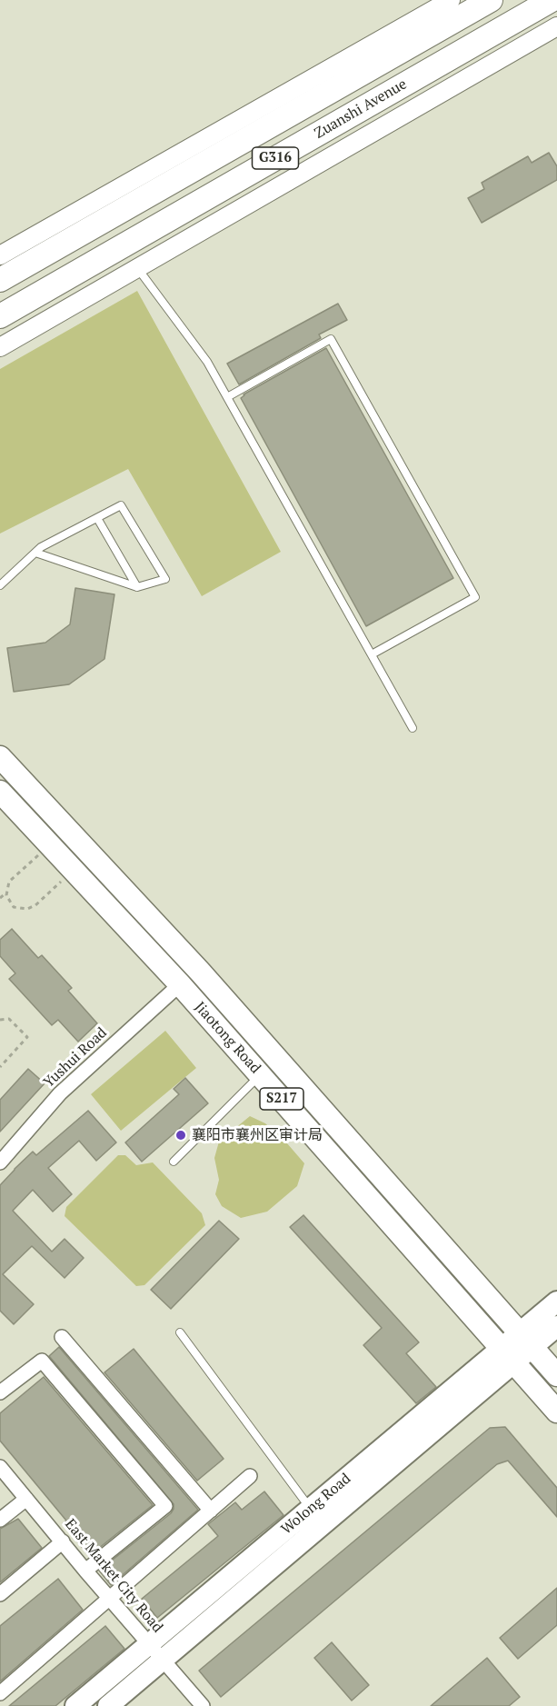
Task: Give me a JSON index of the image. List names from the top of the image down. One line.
{"streets":{"highway":["Zuanshi Avenue","G316"],"main road":["Jiaotong Road","S217","Wolong Road"],"street":["Yushui Road","East Market City Road"]},"crossings":[["Jiaotong Road","Yushui Road"],["Jiaotong Road","Wolong Road"],["Wolong Road","East Market City Road"]],"places":["襄阳市襄州区审计局"]}
